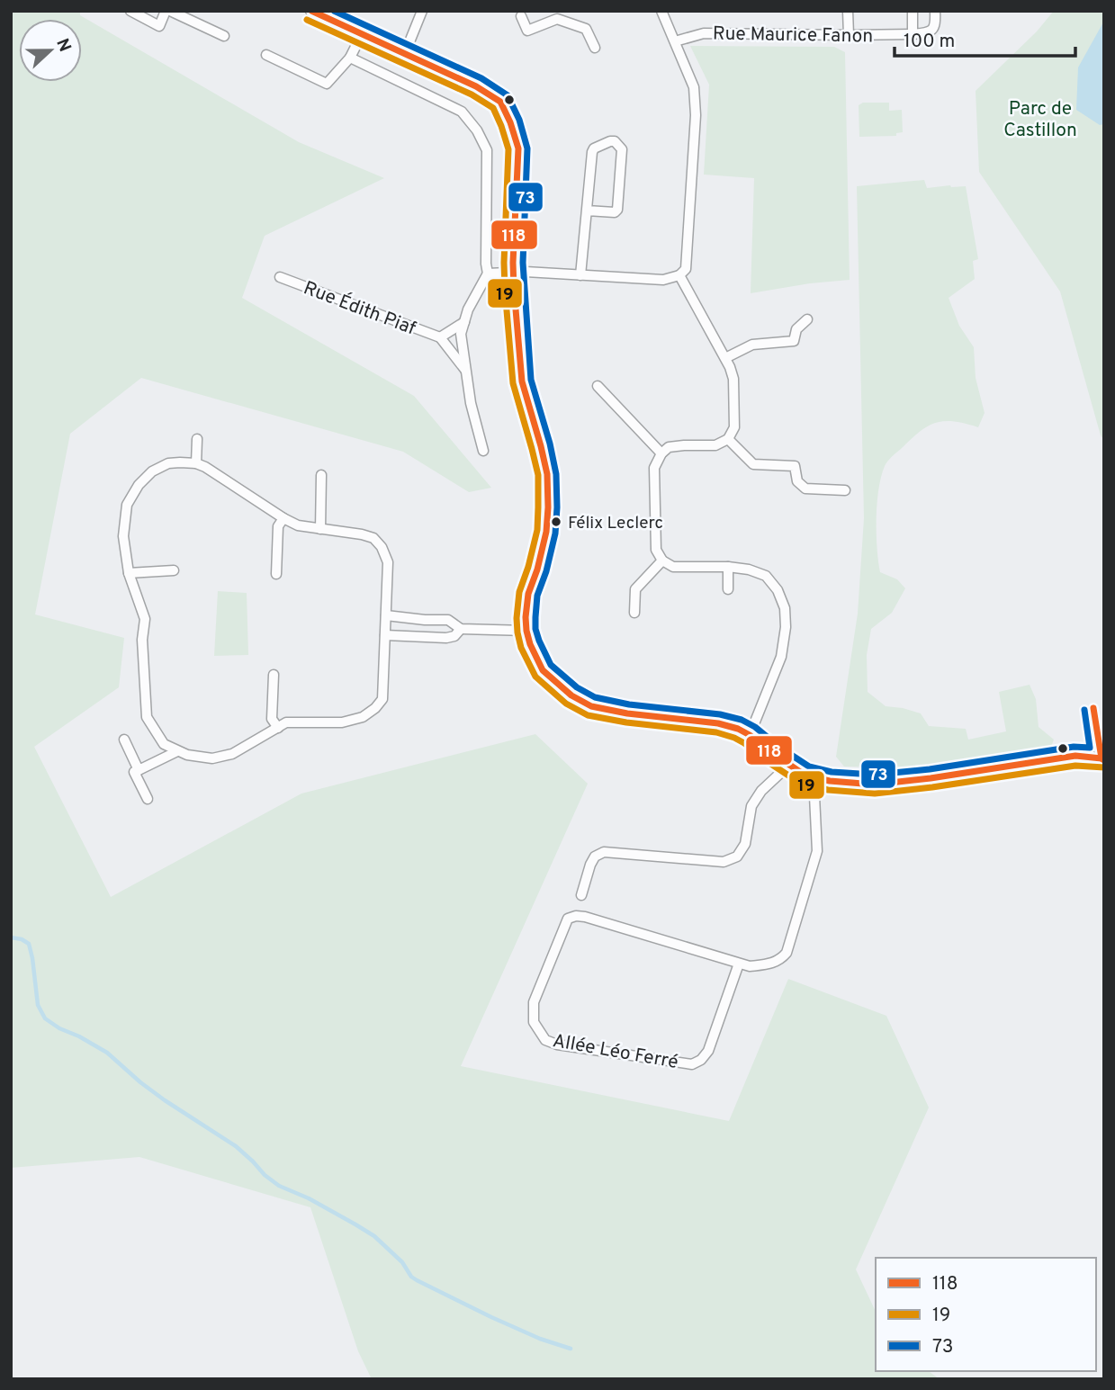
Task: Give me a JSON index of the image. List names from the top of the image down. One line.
{"streets":{"street":["Rue Maurice Fanon","Rue Édith Piaf","Allée Léo Ferré"]},"parks":["Parc de Castillon"],"places":["Félix Leclerc"],"lines":["transit line 118","transit line 73","transit line 19"],"legend":["118","19","73"],"scale_bar":"100 m","north":"right"}
